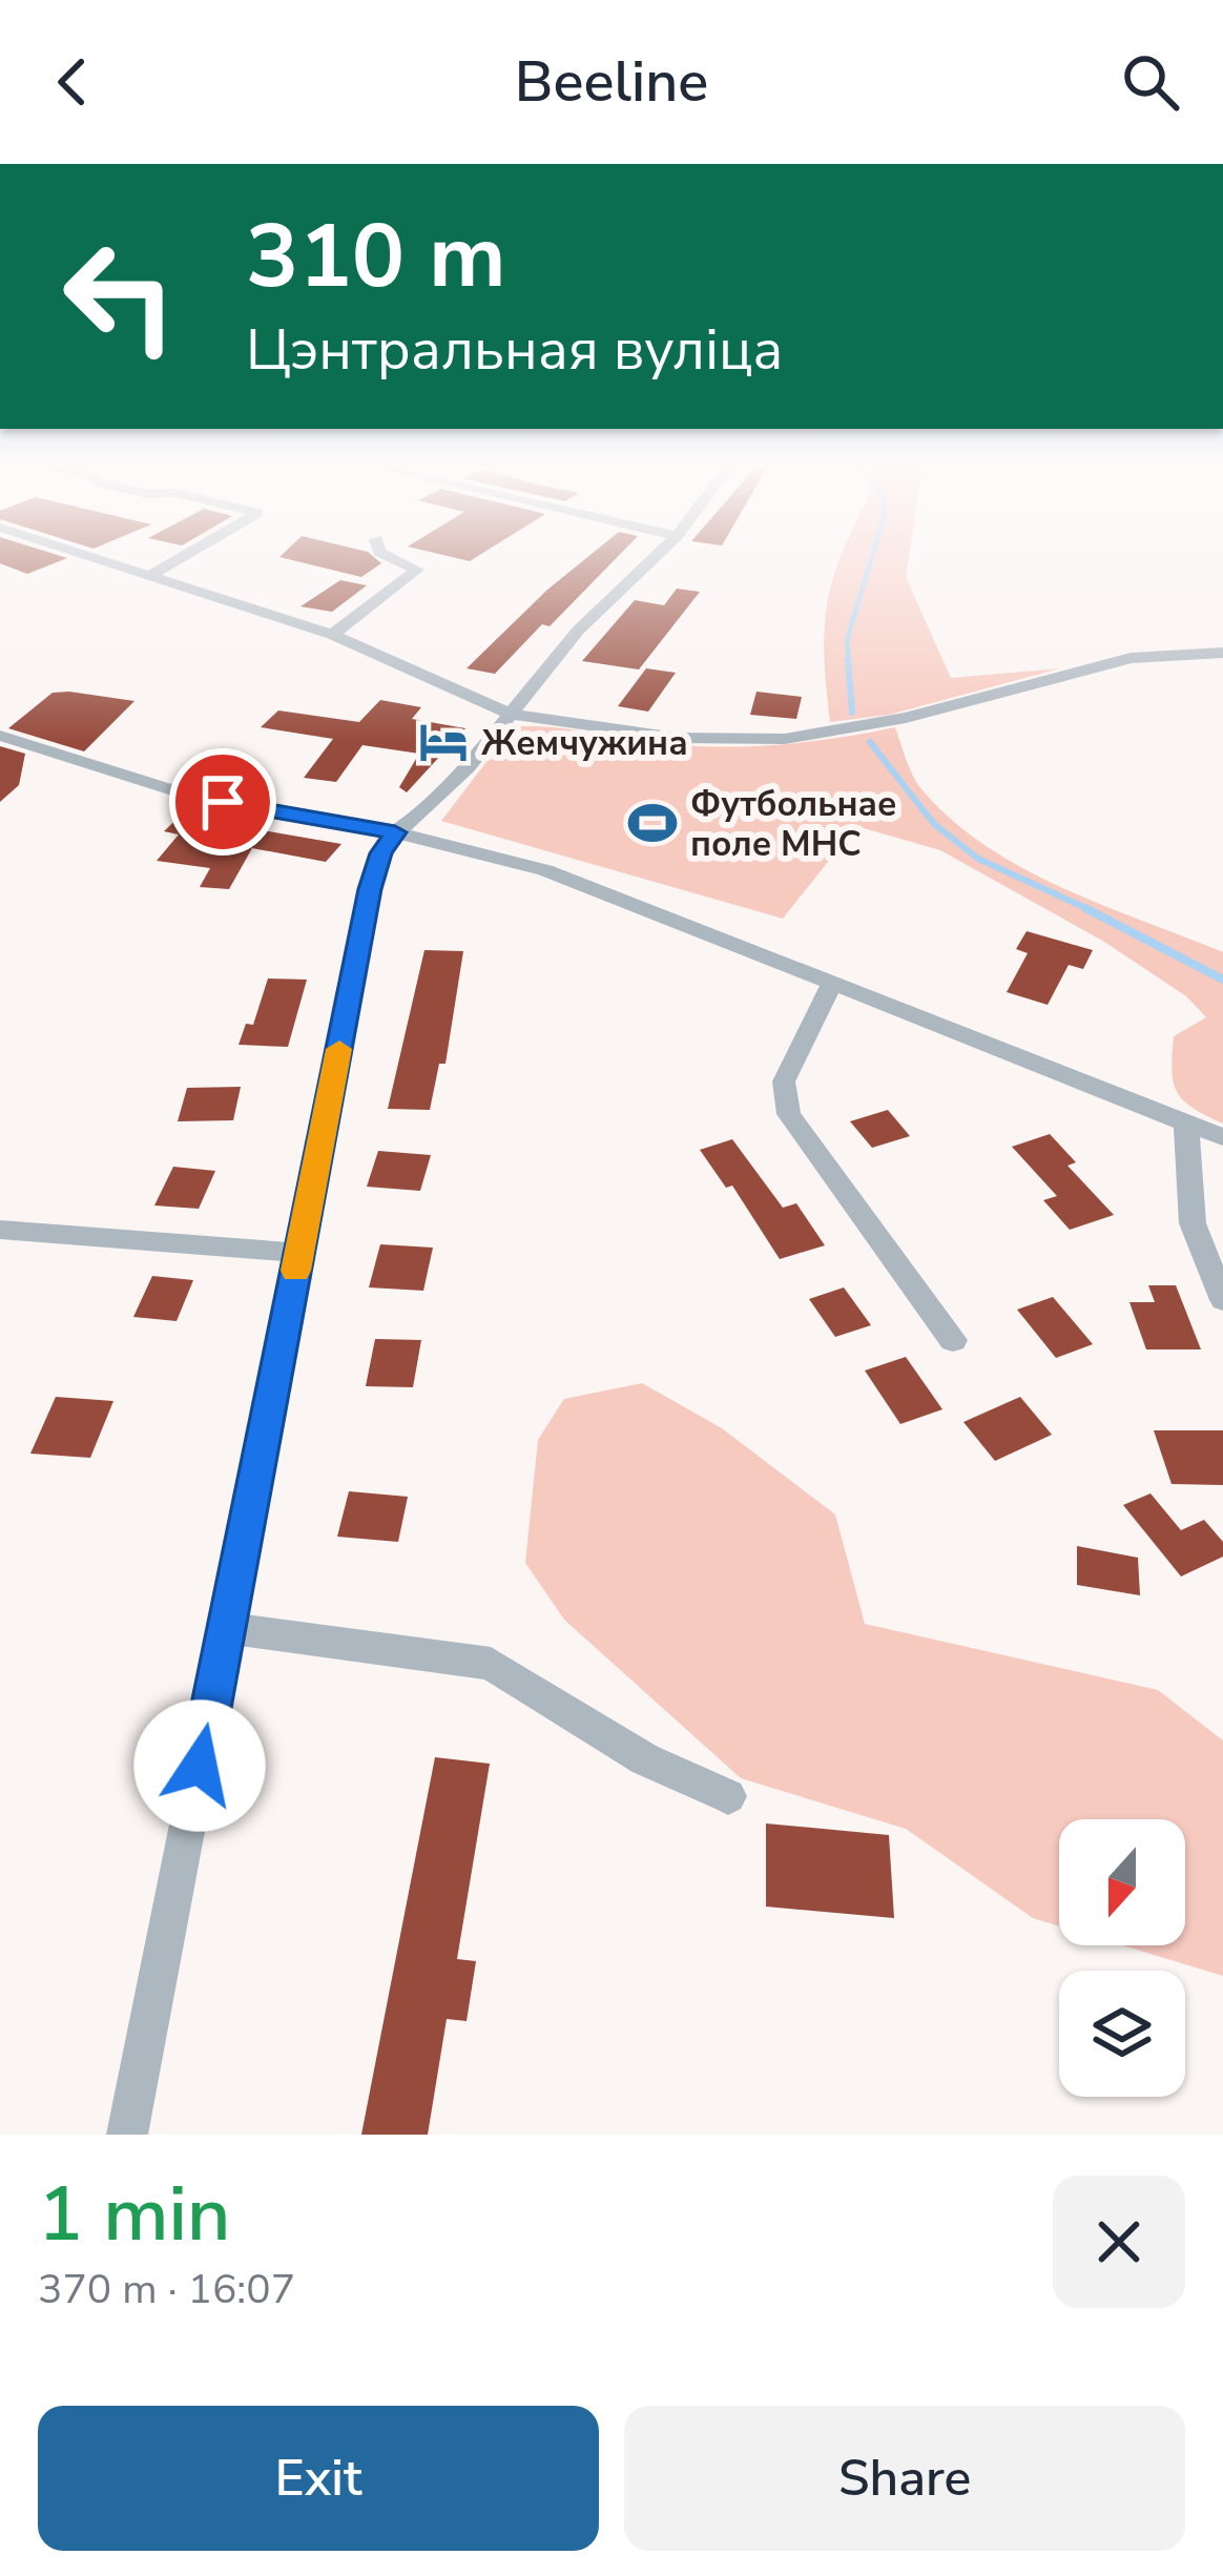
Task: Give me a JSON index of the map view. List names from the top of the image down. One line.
{"places":{"hotel":["Жемчужина"],"sports":["Футбольнае поле МНС"]},"north":"bottom","page":{"header":"Beeline","turn":["310 m","Цэнтральная вуліца"],"heading":["1 min","370 m · 16:07"],"buttons":["Exit","Share"]}}
